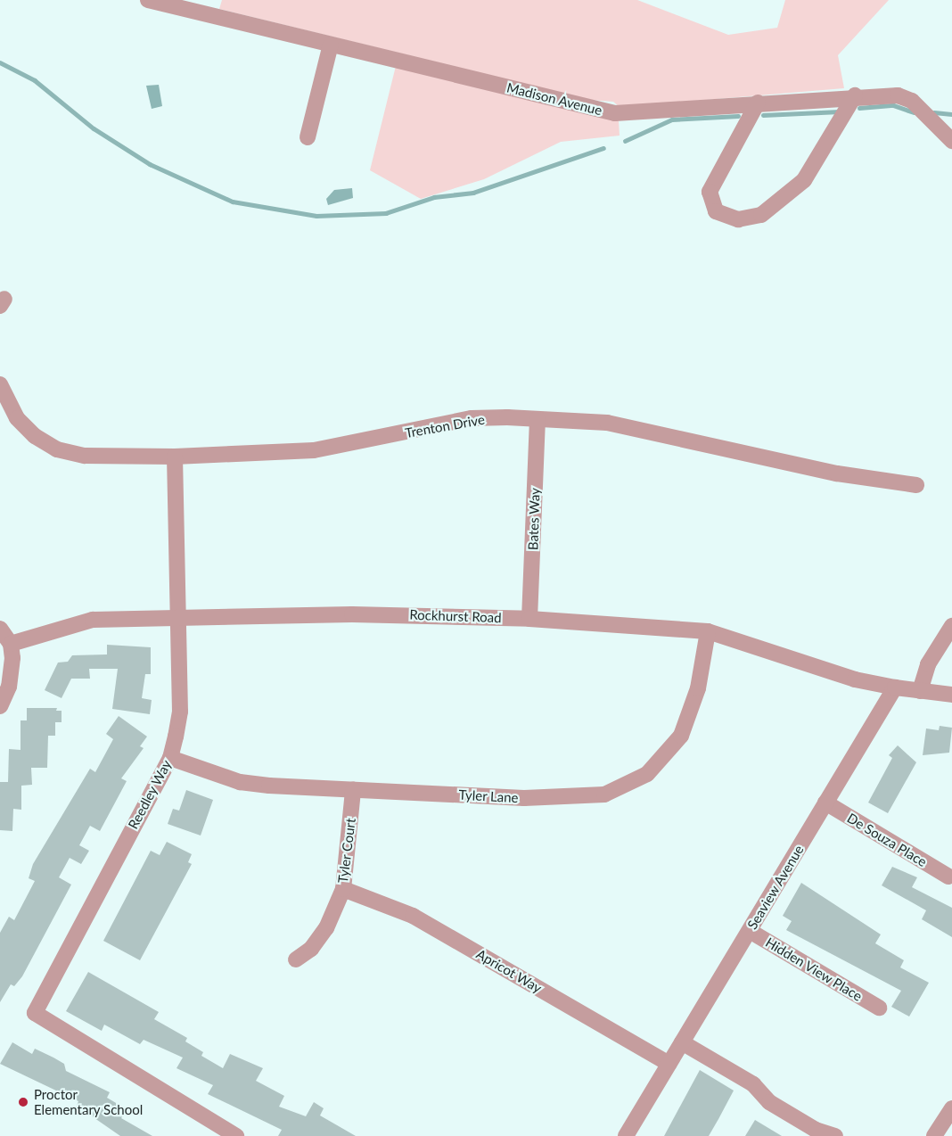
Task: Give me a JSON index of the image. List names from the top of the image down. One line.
{"streets":{"street":["Madison Avenue","Trenton Drive","Bates Way","Rockhurst Road","Reedley Way","Tyler Lane","De Souza Place","Tyler Court","Seaview Avenue","Hidden View Place","Apricot Way"]},"crossings":[["Trenton Drive","Bates Way"],["Trenton Drive","Reedley Way"],["Bates Way","Rockhurst Road"],["Rockhurst Road","Reedley Way"],["Rockhurst Road","Tyler Lane"],["Rockhurst Road","Seaview Avenue"],["Reedley Way","Tyler Lane"],["Tyler Lane","Tyler Court"],["De Souza Place","Seaview Avenue"],["Tyler Court","Apricot Way"],["Seaview Avenue","Hidden View Place"],["Seaview Avenue","Apricot Way"]],"places":["Proctor Elementary School"]}
